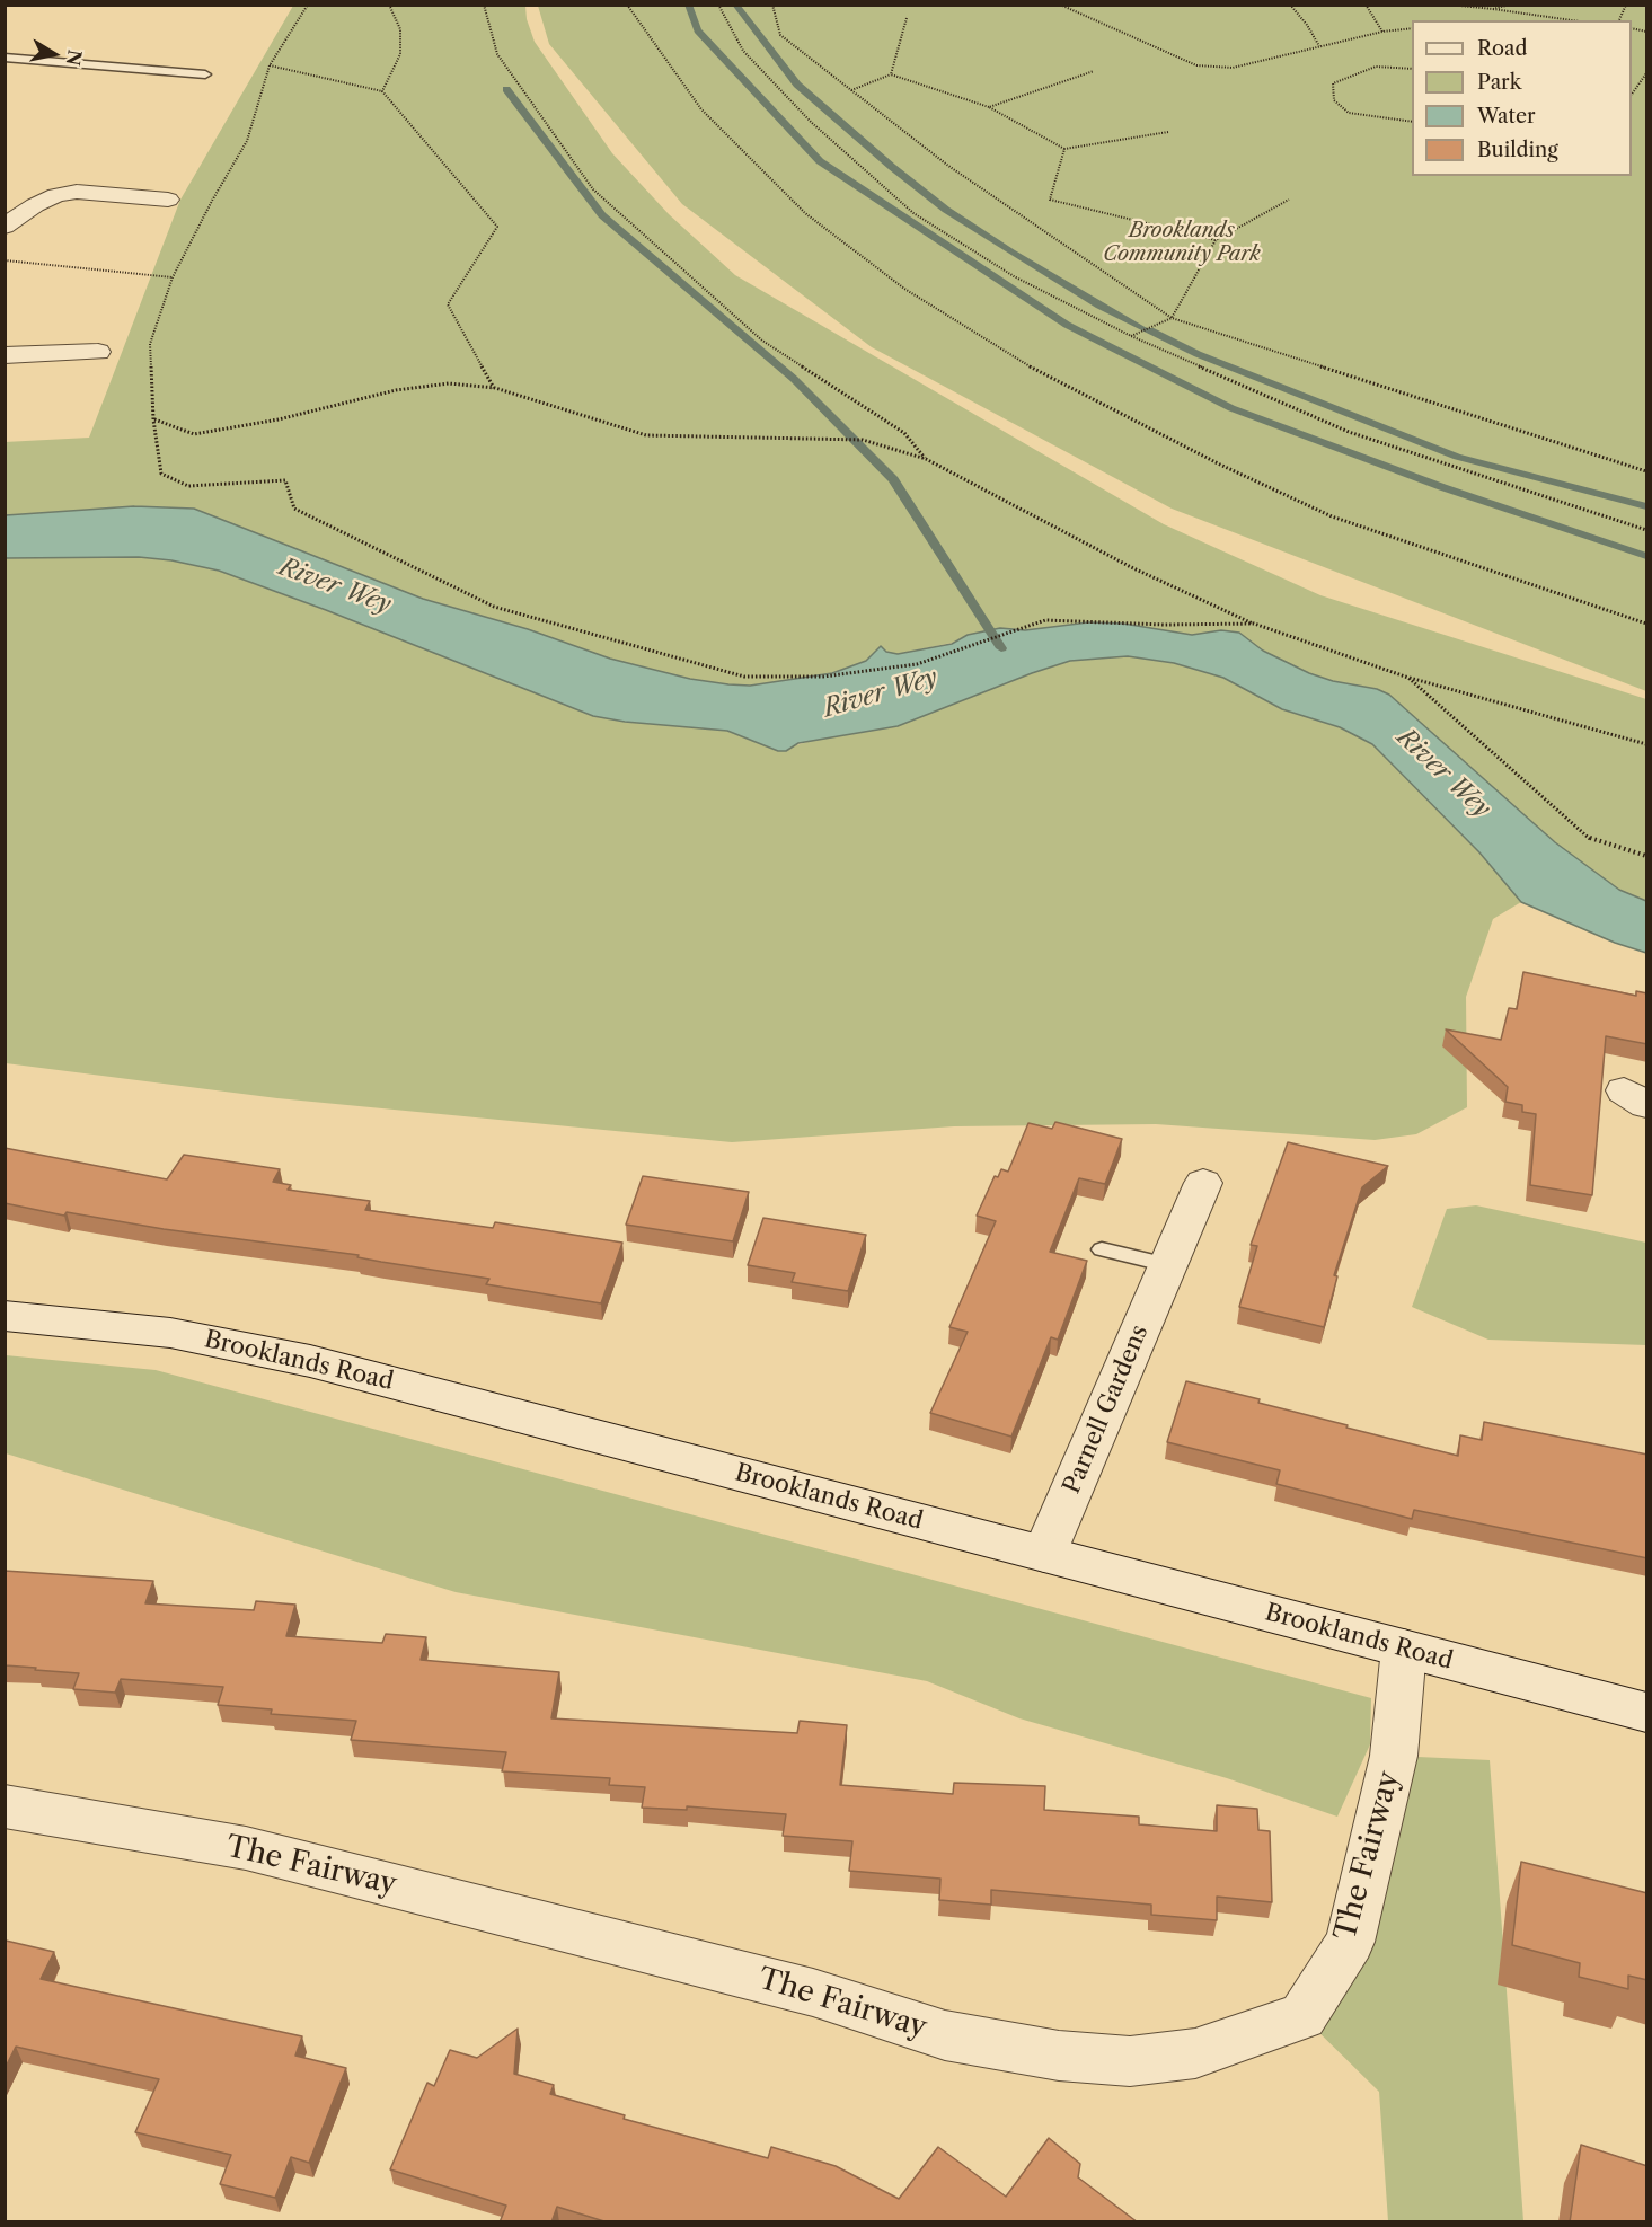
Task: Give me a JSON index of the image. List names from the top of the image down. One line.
{"streets":{"street":["Brooklands Road","Parnell Gardens","The Fairway"]},"crossings":[["Brooklands Road","Parnell Gardens"],["Brooklands Road","The Fairway"]],"water":["River Wey"],"parks":["Brooklands Community Park"],"legend":["Road","Park","Water","Building"],"north":"right"}
